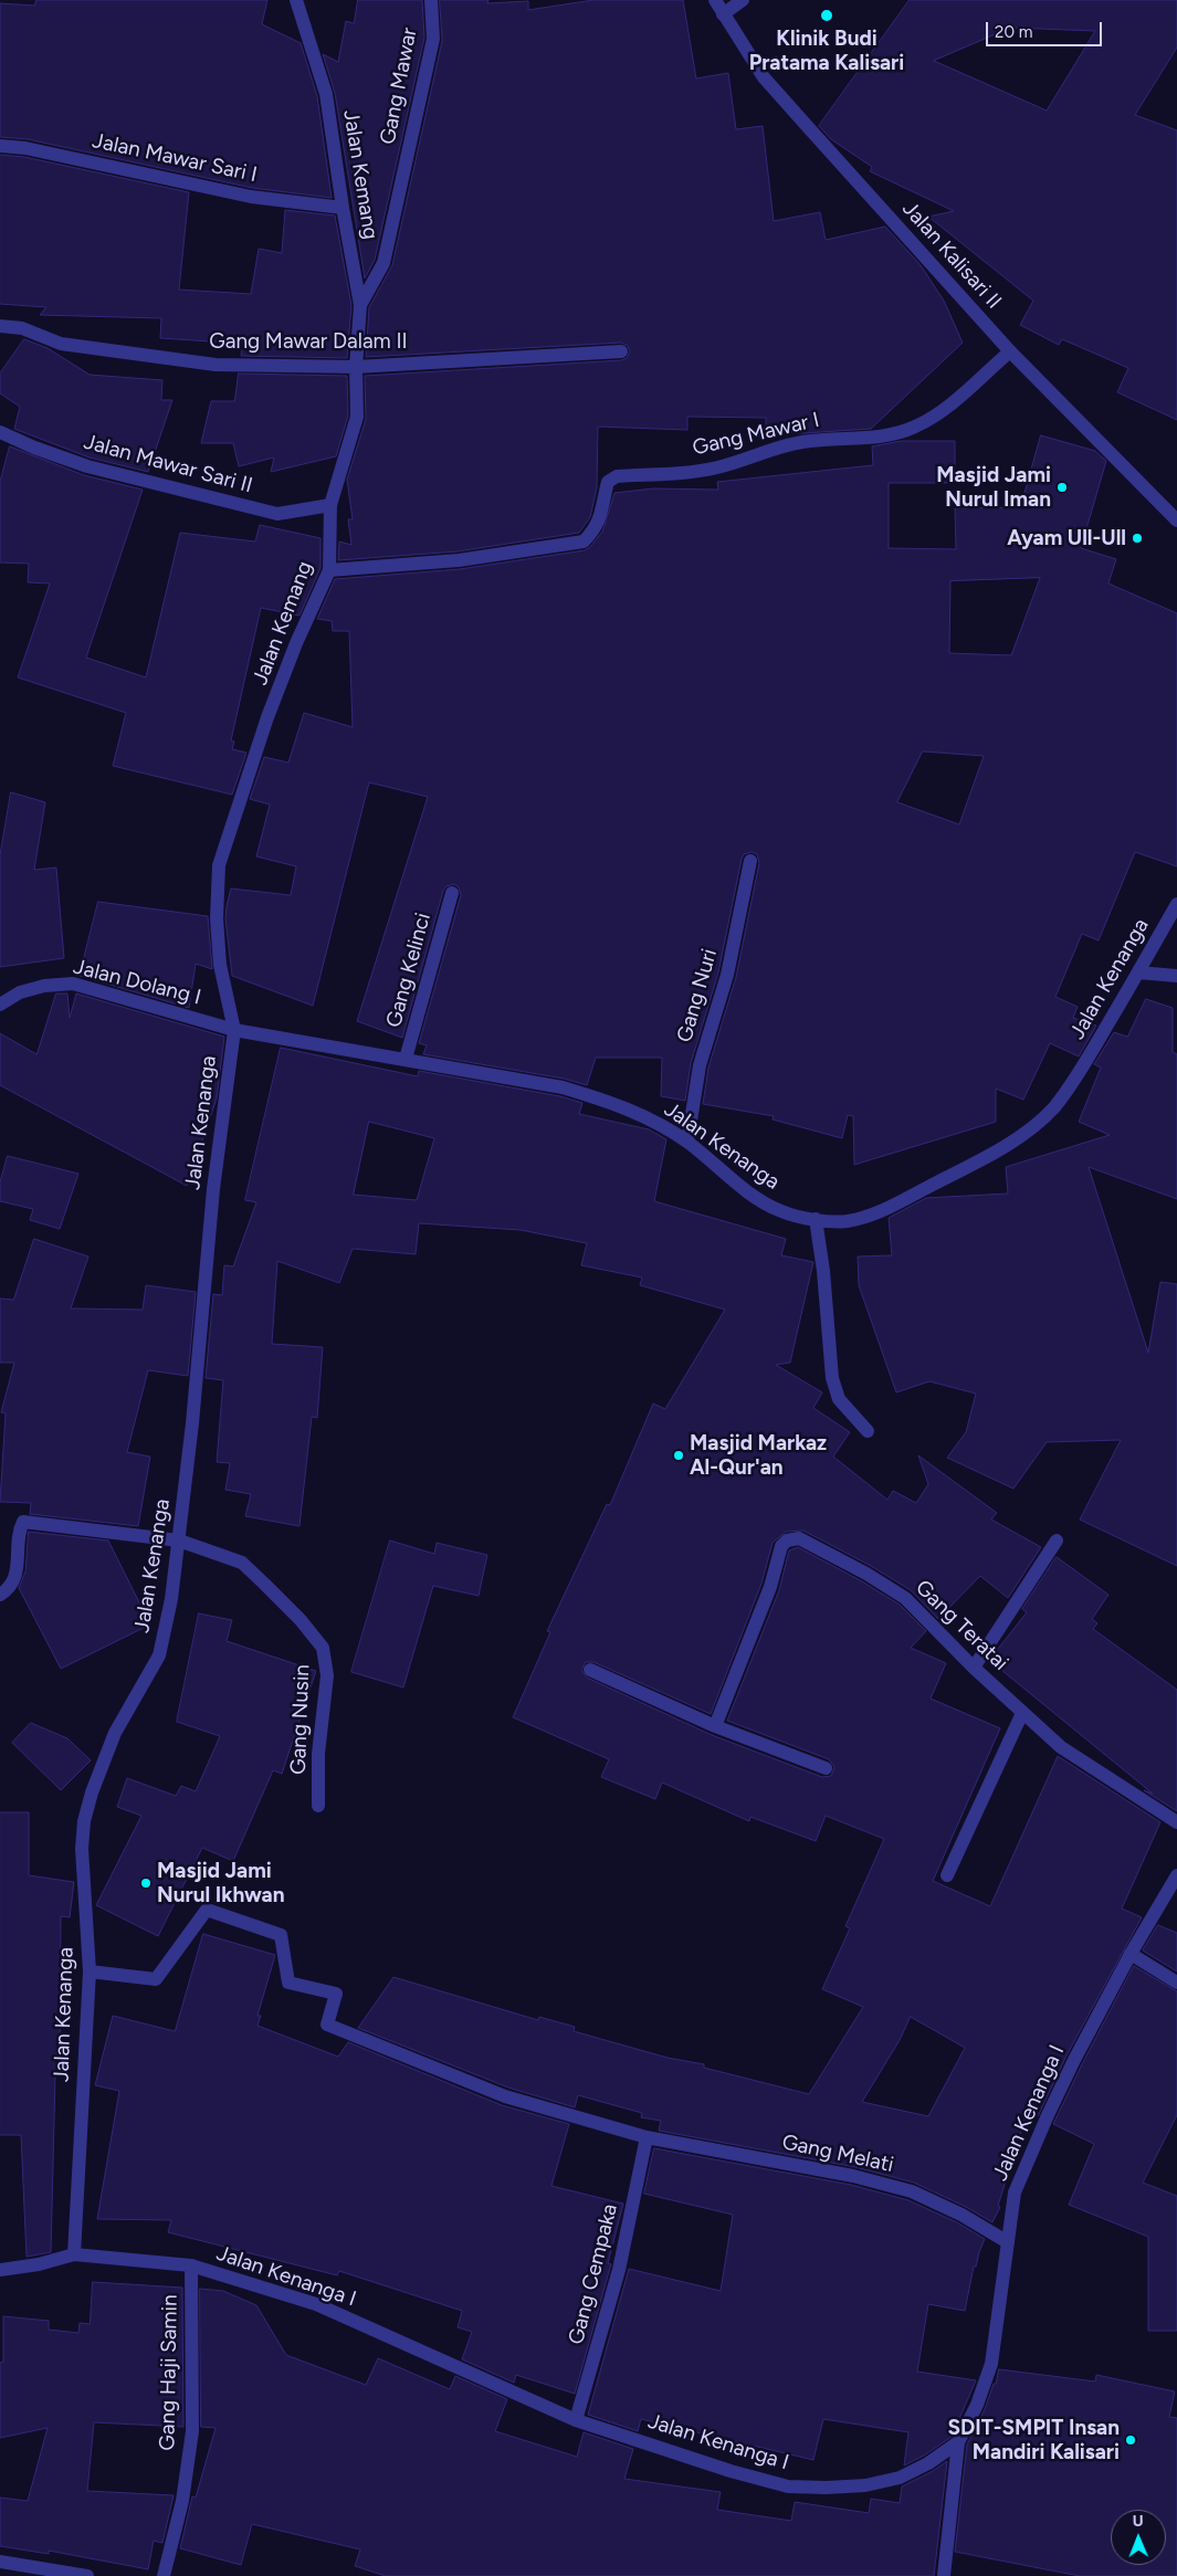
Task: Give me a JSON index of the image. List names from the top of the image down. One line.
{"streets":{"street":["Gang Mawar","Jalan Mawar Sari I","Jalan Kemang","Jalan Kalisari II","Gang Mawar Dalam II","Gang Mawar I","Jalan Mawar Sari II","Gang Kelinci","Jalan Kenanga","Jalan Dolang I","Gang Nuri","Gang Teratai","Gang Nusin","Jalan Kenanga I","Gang Melati","Gang Cempaka","Gang Haji Samin"]},"crossings":[["Gang Mawar","Jalan Kemang"],["Jalan Mawar Sari I","Jalan Kemang"],["Jalan Kemang","Gang Mawar Dalam II"],["Jalan Kemang","Gang Mawar I"],["Jalan Kemang","Jalan Mawar Sari II"],["Jalan Kemang","Jalan Kenanga"],["Jalan Kemang","Jalan Dolang I"],["Jalan Kalisari II","Gang Mawar I"],["Gang Kelinci","Jalan Kenanga"],["Jalan Kenanga","Jalan Dolang I"],["Jalan Kenanga","Gang Nuri"],["Jalan Kenanga","Gang Nusin"],["Jalan Kenanga","Jalan Kenanga I"],["Jalan Kenanga","Gang Melati"],["Jalan Kenanga I","Gang Melati"],["Jalan Kenanga I","Gang Cempaka"],["Jalan Kenanga I","Gang Haji Samin"],["Gang Melati","Gang Cempaka"]],"places":["Klinik Budi Pratama Kalisari","Masjid Jami Nurul Iman","Ayam Ull-Ull","Masjid Markaz Al-Qur'an","Masjid Jami Nurul Ikhwan","SDIT-SMPIT Insan Mandiri Kalisari"],"scale_bar":"20 m","north":"top"}
